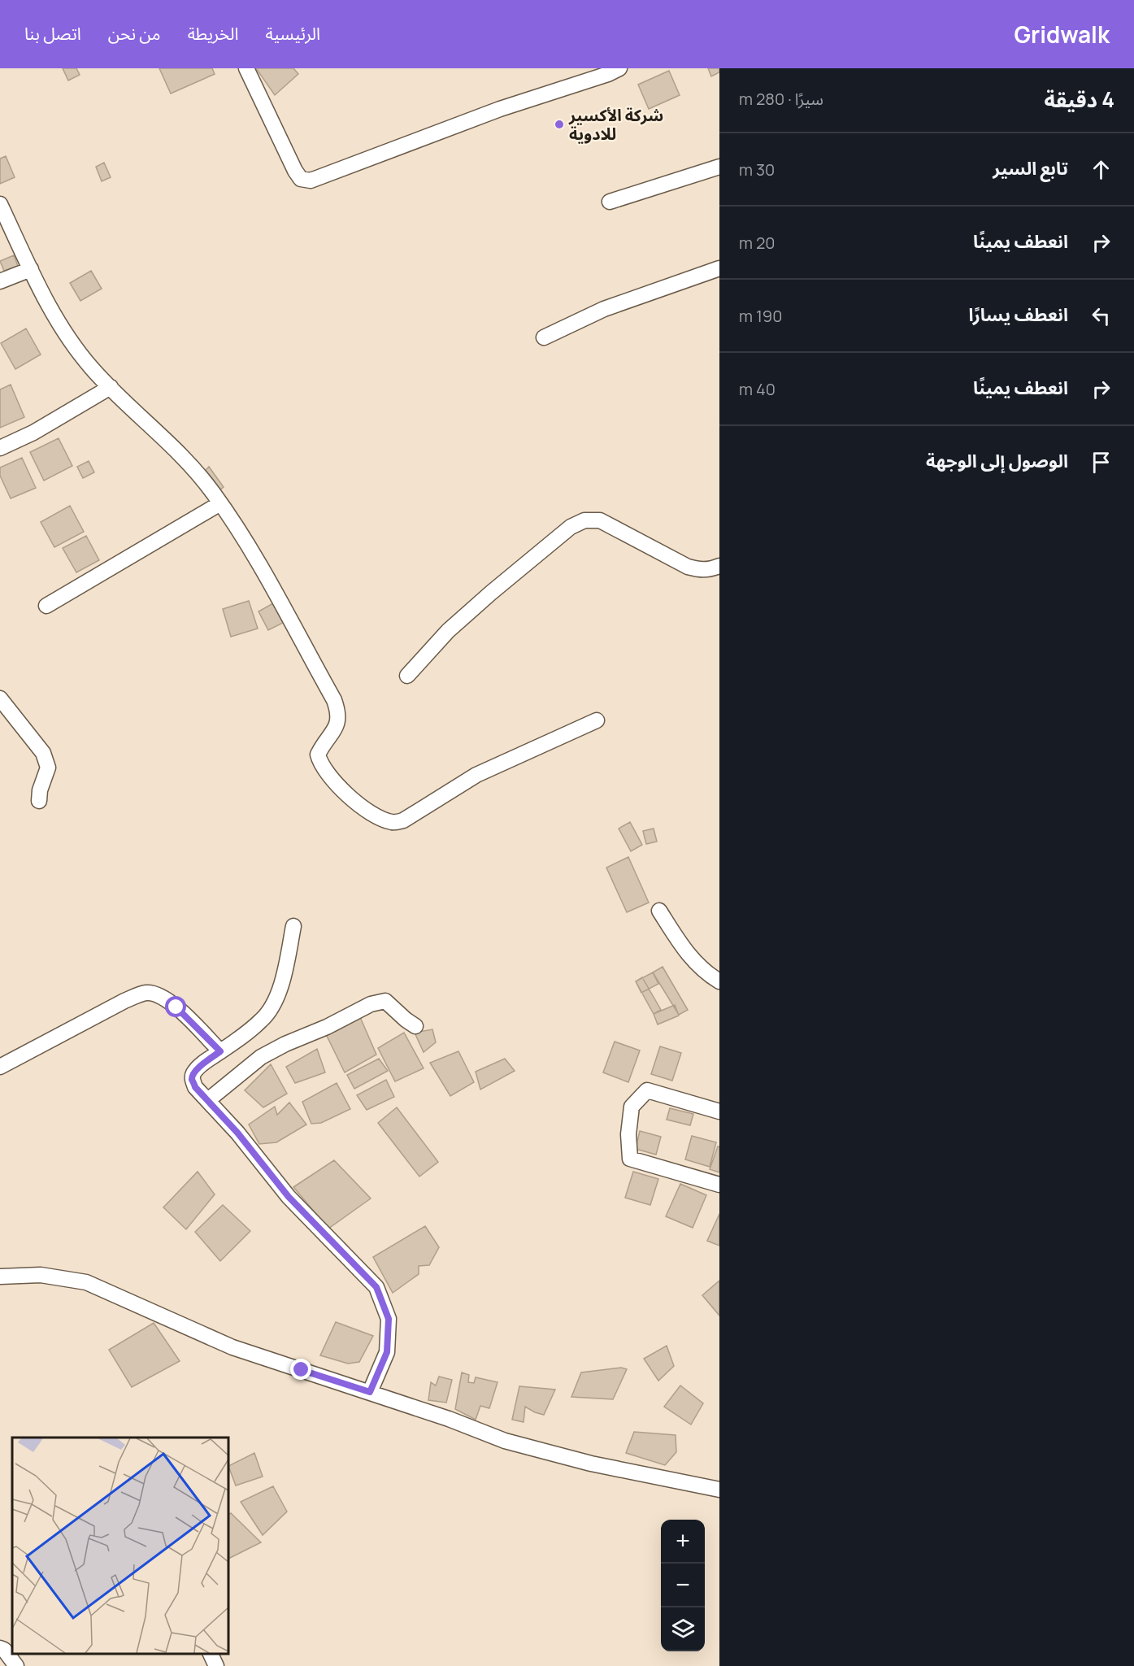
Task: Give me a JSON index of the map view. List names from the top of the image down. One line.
{"places":["شركة الأكسير للادوية"],"page":{"header":"Gridwalk","nav":["الرئيسية","الخريطة","من نحن","اتصل بنا"],"heading":["4 دقيقة","سيرًا · 280 m"],"list":[["تابع السير","30 m"],["انعطف يمينًا","20 m"],["انعطف يسارًا","190 m"],["انعطف يمينًا","40 m"],"الوصول إلى الوجهة"],"map_buttons":["+","−"]}}
